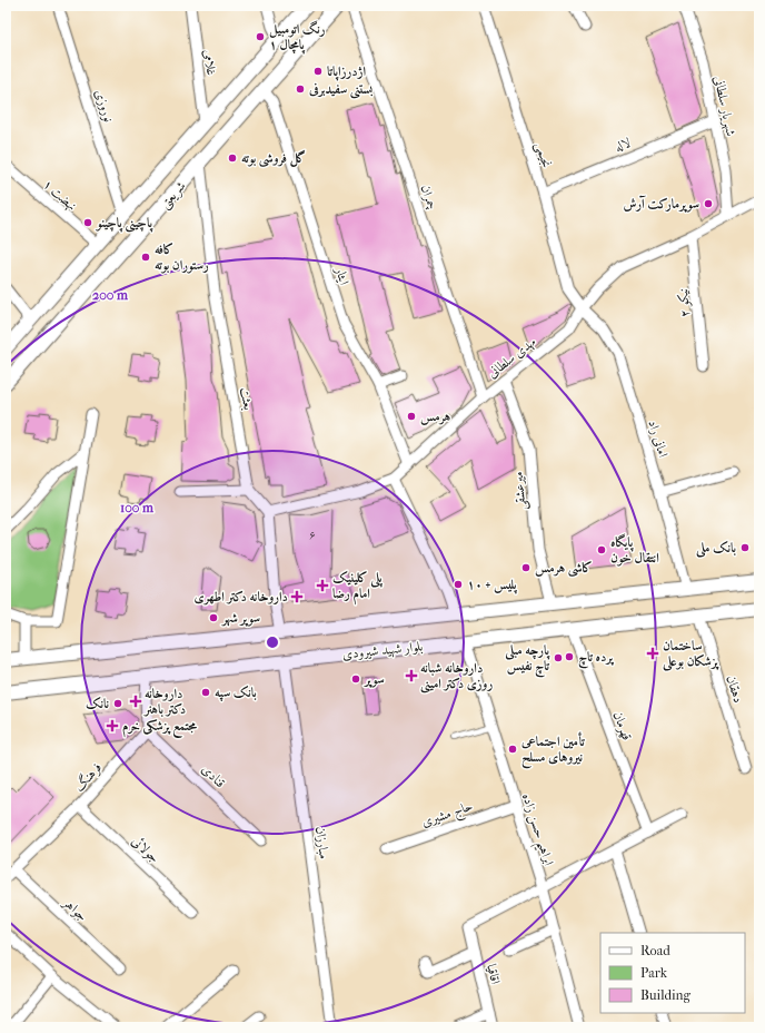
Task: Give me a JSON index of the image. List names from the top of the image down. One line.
{"streets":{"main road":["شریعتی","بلوار شهید شیرودی"],"street":["غلامی","نوروزی","شهریار سلطانی","لاله","نجیمی","نهضت ۱","چمران","ایثار","نیکو ۲","مهدی سلطانی","بعثت","امانی راد","میرعشقی","دهقان","قهرمان","قنادی","فرهنگ","حاج مشیری","ابراهیم حسن زاده","مبارزان","جولائی","جواهر","اقاقیا"]},"crossings":[["غلامی","شریعتی"],["نوروزی","شریعتی"],["شهریار سلطانی","لاله"],["شهریار سلطانی","مهدی سلطانی"],["لاله","نجیمی"],["نجیمی","مهدی سلطانی"],["نجیمی","امانی راد"],["نهضت ۱","شریعتی"],["شریعتی","ایثار"],["شریعتی","بعثت"],["چمران","مهدی سلطانی"],["ایثار","مهدی سلطانی"],["نیکو ۲","مهدی سلطانی"],["مهدی سلطانی","امانی راد"],["مهدی سلطانی","میرعشقی"],["بلوار شهید شیرودی","دهقان"],["بلوار شهید شیرودی","قهرمان"],["بلوار شهید شیرودی","ابراهیم حسن زاده"],["بلوار شهید شیرودی","مبارزان"],["قنادی","فرهنگ"],["فرهنگ","جولائی"],["فرهنگ","جواهر"],["حاج مشیری","ابراهیم حسن زاده"],["ابراهیم حسن زاده","اقاقیا"]],"places":{"other":["رنگ اتومبیل پامچال ۱","اژدرزاپاتا","بستنی سفیدبرفی","گل فروشی بوته","سوپرمارکت آرش","پاچینی پاچینو","کافه رستوران بوته","هرمس","بانک ملی","پایگاه انتقال خون","کاشی هرمس","پلیس + ۱۰","سوپر شهر","پرده تاچ","پارچه مبلی تاچ نفیس","سوپر","بانک سپه","نانک","تأمین اجتماعی نیروهای مسلح"],"health":["پلی کلینیک امام رضا","داروخانه دکتر اطهری","ساختمان پزشکان بوعلی","داروخانه شبانه روزی دکتر امینی","داروخانه دکتر باهنر","مجتمع پزشکی خرم"]},"house_numbers":["۶"],"legend":["Road","Park","Building"],"rings":["200 m","100 m"]}
